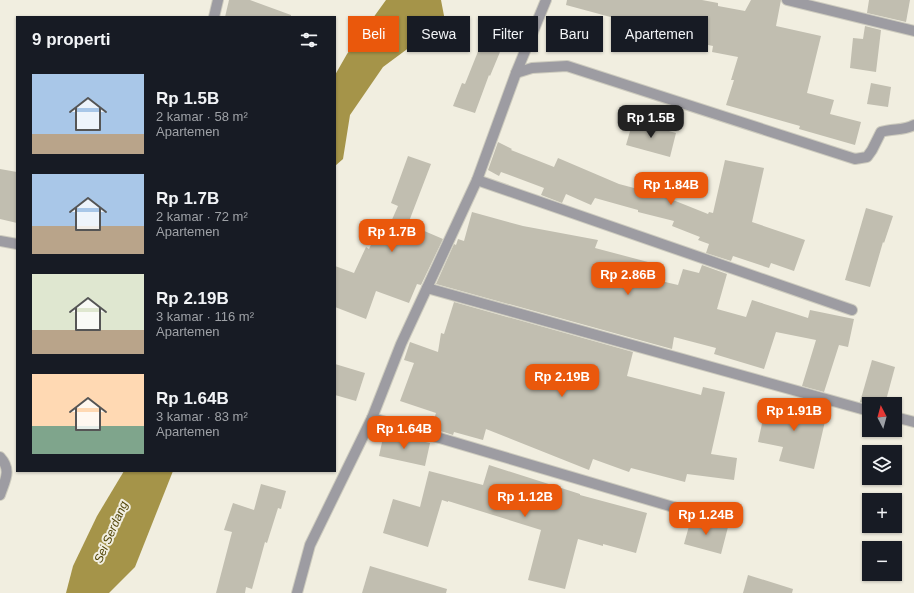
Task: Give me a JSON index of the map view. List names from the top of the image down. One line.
{"water":["Sei Serdang"],"north":"top","page":{"chip":["Beli","Sewa","Filter","Baru","Apartemen"],"heading":"9 properti","list":[{"name":"Rp 1.5B","note":"2 kamar · 58 m² · Apartemen"},{"name":"Rp 1.7B","note":"2 kamar · 72 m² · Apartemen"},{"name":"Rp 2.19B","note":"3 kamar · 116 m² · Apartemen"},{"name":"Rp 1.64B","note":"3 kamar · 83 m² · Apartemen"}],"price":["Rp 1.5B","Rp 1.84B","Rp 1.7B","Rp 2.86B","Rp 2.19B","Rp 1.91B","Rp 1.64B","Rp 1.12B","Rp 1.24B"],"map_buttons":["+","−"]}}
